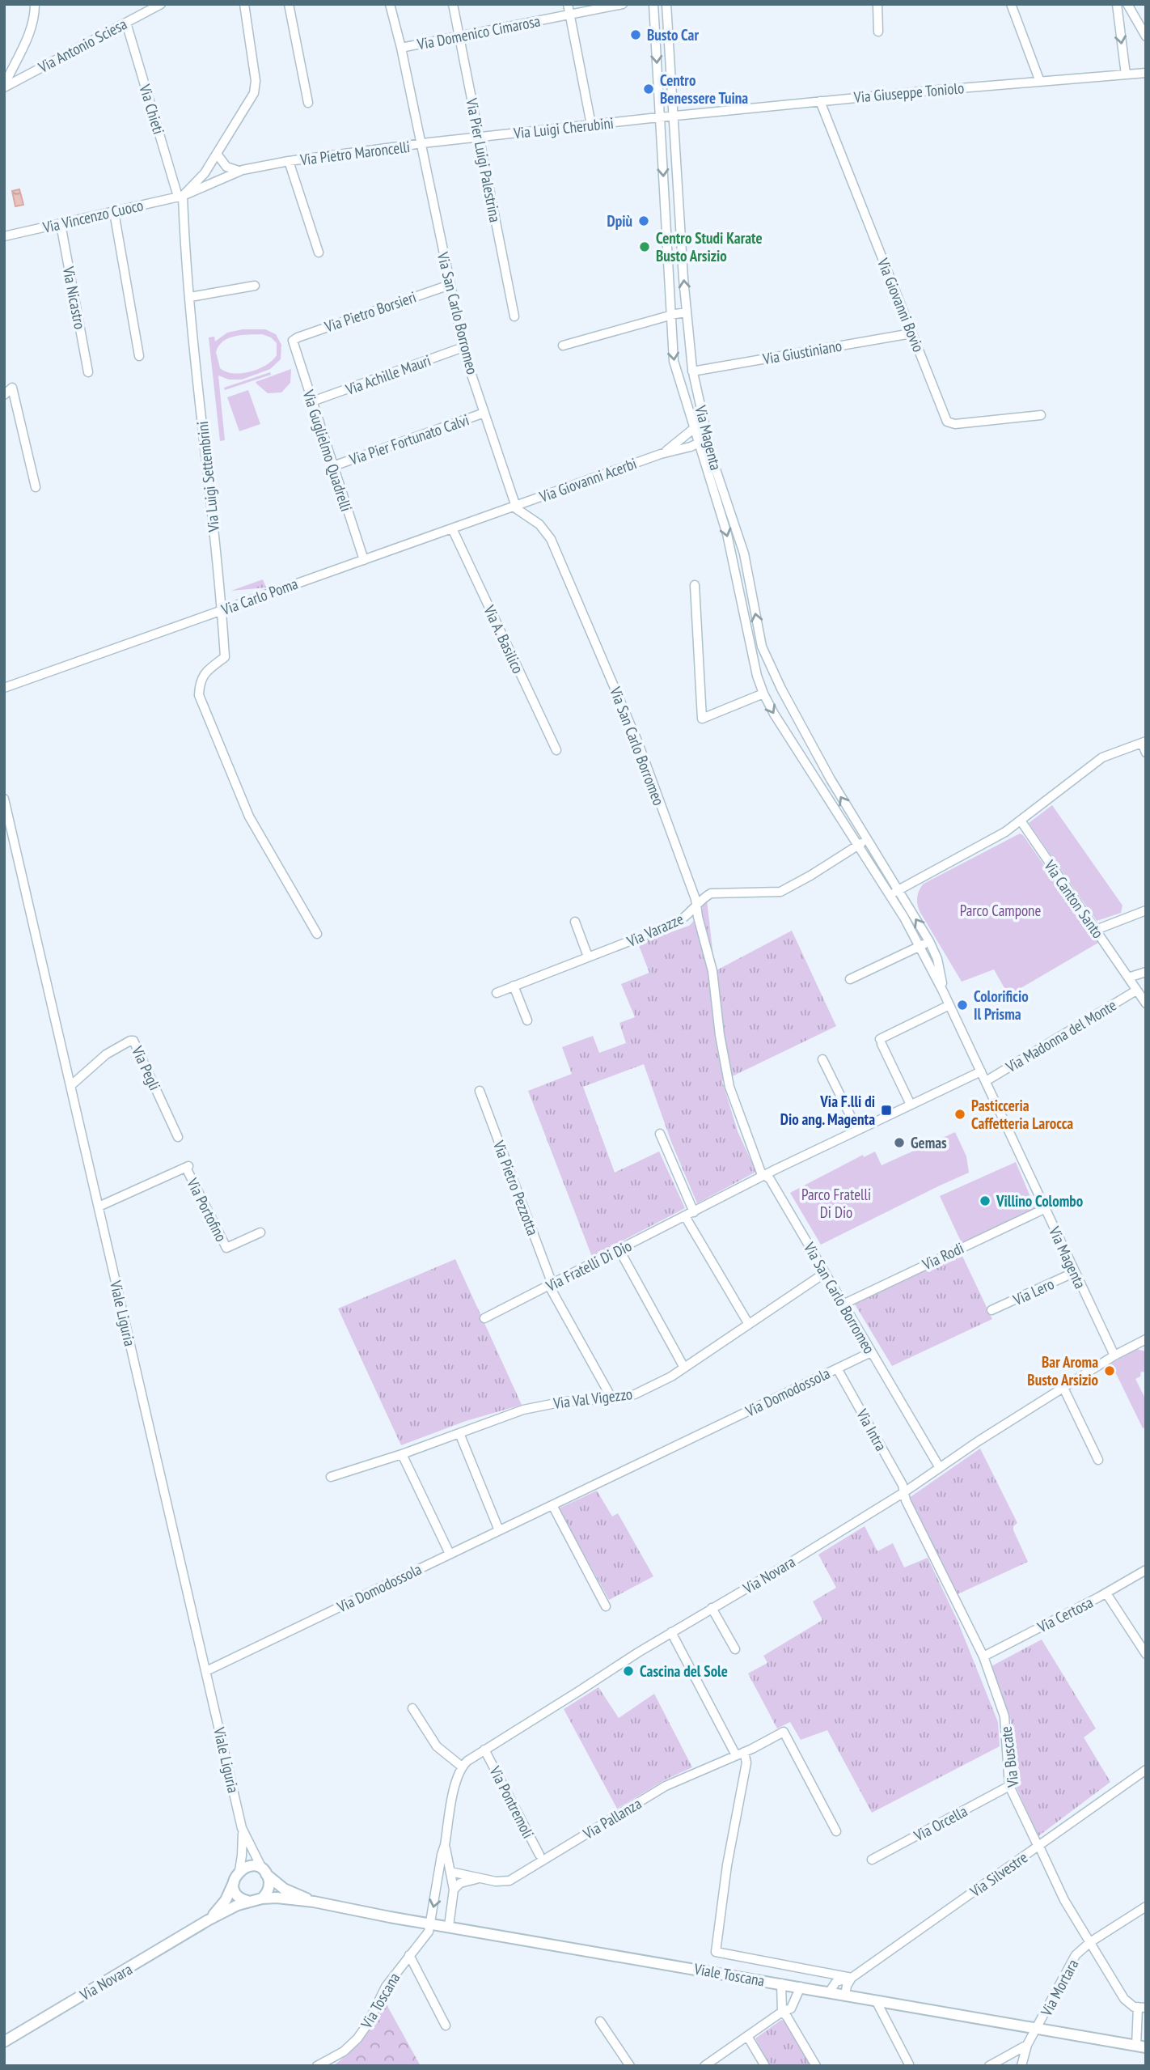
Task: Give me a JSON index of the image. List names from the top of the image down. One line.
{"streets":{"street":["Via Domenico Cimarosa","Via Antonio Sciesa","Via Giuseppe Toniolo","Via Chieti","Via Luigi Cherubini","Via Pietro Maroncelli","Via Pier Luigi Palestrina","Via Vincenzo Cuoco","Via Nicastro","Via Giovanni Bovio","Via Pietro Borsieri","Via San Carlo Borromeo","Via Giustiniano","Via Achille Mauri","Via Magenta","Via Pier Fortunato Calvi","Via Guglielmo Quadrelli","Via Luigi Settembrini","Via Giovanni Acerbi","Via Carlo Poma","Via A. Basilico","Via Canton Santo","Via Varazze","Via Madonna del Monte","Via Pegli","Via Pietro Pezzotta","Via Portofino","Via Rodi","Via Fratelli Di Dio","Via Lero","Viale Liguria","Via Domodossola","Via Val Vigezzo","Via Intra","Via Novara","Via Certosa","Via Buscate","Via Pontremoli","Via Pallanza","Via Orcella","Via Silvestre","Viale Toscana","Via Mortara","Via Toscana"]},"crossings":[["Via Domenico Cimarosa","Via Pier Luigi Palestrina"],["Via Domenico Cimarosa","Via San Carlo Borromeo"],["Via Antonio Sciesa","Via Chieti"],["Via Giuseppe Toniolo","Via Luigi Cherubini"],["Via Giuseppe Toniolo","Via Giovanni Bovio"],["Via Giuseppe Toniolo","Via Magenta"],["Via Chieti","Via Pietro Maroncelli"],["Via Chieti","Via Vincenzo Cuoco"],["Via Chieti","Via Luigi Settembrini"],["Via Luigi Cherubini","Via Pietro Maroncelli"],["Via Luigi Cherubini","Via Pier Luigi Palestrina"],["Via Luigi Cherubini","Via San Carlo Borromeo"],["Via Luigi Cherubini","Via Magenta"],["Via Pietro Maroncelli","Via Vincenzo Cuoco"],["Via Pietro Maroncelli","Via San Carlo Borromeo"],["Via Pietro Maroncelli","Via Luigi Settembrini"],["Via Vincenzo Cuoco","Via Nicastro"],["Via Vincenzo Cuoco","Via Luigi Settembrini"],["Via Giovanni Bovio","Via Giustiniano"],["Via Pietro Borsieri","Via San Carlo Borromeo"],["Via Pietro Borsieri","Via Guglielmo Quadrelli"],["Via San Carlo Borromeo","Via Achille Mauri"],["Via San Carlo Borromeo","Via Pier Fortunato Calvi"],["Via San Carlo Borromeo","Via Giovanni Acerbi"],["Via San Carlo Borromeo","Via Carlo Poma"],["Via San Carlo Borromeo","Via Varazze"],["Via San Carlo Borromeo","Via Rodi"],["Via San Carlo Borromeo","Via Fratelli Di Dio"],["Via San Carlo Borromeo","Via Domodossola"],["Via San Carlo Borromeo","Via Val Vigezzo"],["Via San Carlo Borromeo","Via Novara"],["Via Giustiniano","Via Magenta"],["Via Achille Mauri","Via Guglielmo Quadrelli"],["Via Magenta","Via Varazze"],["Via Magenta","Via Madonna del Monte"],["Via Magenta","Via Rodi"],["Via Magenta","Via Fratelli Di Dio"],["Via Magenta","Via Lero"],["Via Magenta","Via Novara"],["Via Pier Fortunato Calvi","Via Guglielmo Quadrelli"],["Via Guglielmo Quadrelli","Via Carlo Poma"],["Via Luigi Settembrini","Via Carlo Poma"],["Via Giovanni Acerbi","Via Carlo Poma"],["Via Carlo Poma","Via A. Basilico"],["Via Canton Santo","Via Madonna del Monte"],["Via Pegli","Viale Liguria"],["Via Pietro Pezzotta","Via Fratelli Di Dio"],["Via Pietro Pezzotta","Via Val Vigezzo"],["Via Portofino","Viale Liguria"],["Viale Liguria","Via Domodossola"],["Viale Liguria","Via Novara"],["Viale Liguria","Viale Toscana"],["Via Domodossola","Via Intra"],["Via Intra","Via Novara"],["Via Intra","Via Buscate"],["Via Novara","Via Buscate"],["Via Novara","Via Pontremoli"],["Via Novara","Viale Toscana"],["Via Certosa","Via Buscate"],["Via Buscate","Via Orcella"],["Via Buscate","Via Silvestre"],["Via Buscate","Via Mortara"],["Via Silvestre","Viale Toscana"],["Viale Toscana","Via Mortara"],["Viale Toscana","Via Toscana"]],"parks":["Parco Campone","Parco Fratelli Di Dio"],"places":{"other":["Busto Car","Centro Benessere Tuina","Dpiù","Centro Studi Karate Busto Arsizio","Colorificio Il Prisma","Pasticceria Caffetteria Larocca","Gemas","Villino Colombo","Bar Aroma Busto Arsizio","Cascina del Sole"],"transit":["Via F.lli di Dio ang. Magenta"]}}
